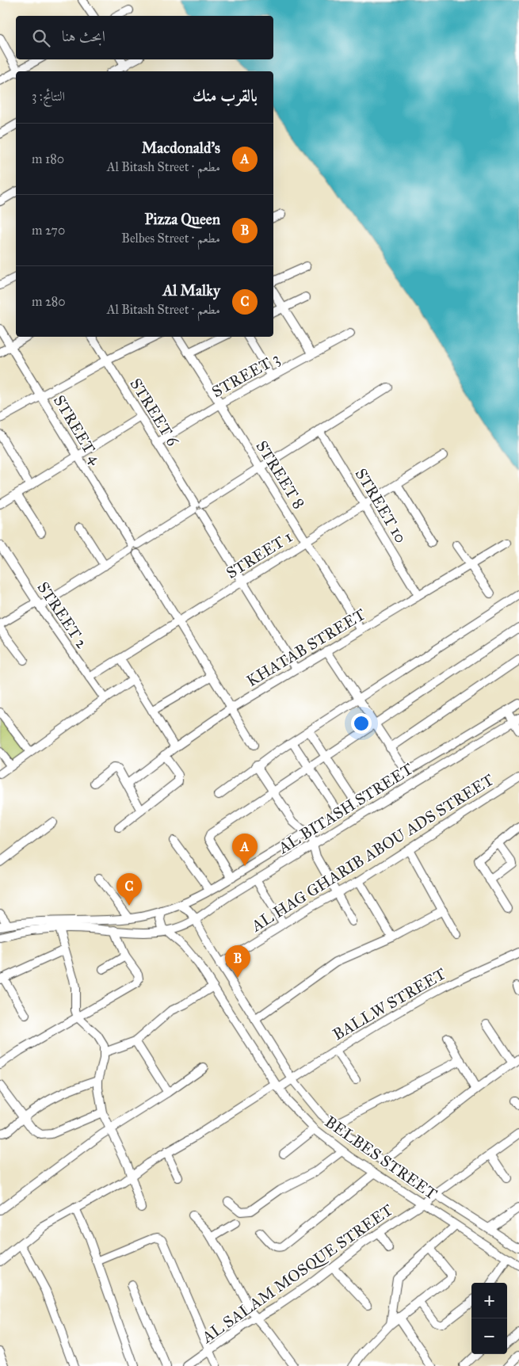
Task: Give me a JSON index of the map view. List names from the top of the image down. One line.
{"streets":{"street":["STREET 3","STREET 6","STREET 4","STREET 8","STREET 10","STREET 1","STREET 2","KHATAB STREET","AL BITASH STREET","AL HAG GHARIB ABOU ADS STREET","BALLW STREET","BELBES STREET","AL SALAM MOSQUE STREET"]},"crossings":[["STREET 3","STREET 6"],["STREET 3","STREET 8"],["STREET 6","STREET 1"],["STREET 6","KHATAB STREET"],["STREET 8","STREET 1"],["STREET 8","KHATAB STREET"],["STREET 10","STREET 1"],["STREET 10","KHATAB STREET"],["STREET 1","STREET 2"],["AL BITASH STREET","BELBES STREET"],["AL HAG GHARIB ABOU ADS STREET","BELBES STREET"],["BALLW STREET","BELBES STREET"],["BELBES STREET","AL SALAM MOSQUE STREET"]],"page":{"search":"ابحث هنا","heading":["بالقرب منك","النتائج: 3"],"list":[{"mark":"A","name":"Macdonald's","note":"مطعم · Al Bitash Street","value":"180 m"},{"mark":"B","name":"Pizza Queen","note":"مطعم · Belbes Street","value":"270 m"},{"mark":"C","name":"Al Malky","note":"مطعم · Al Bitash Street","value":"280 m"}],"pins":["A","C","B"],"map_buttons":["+","−"]}}
